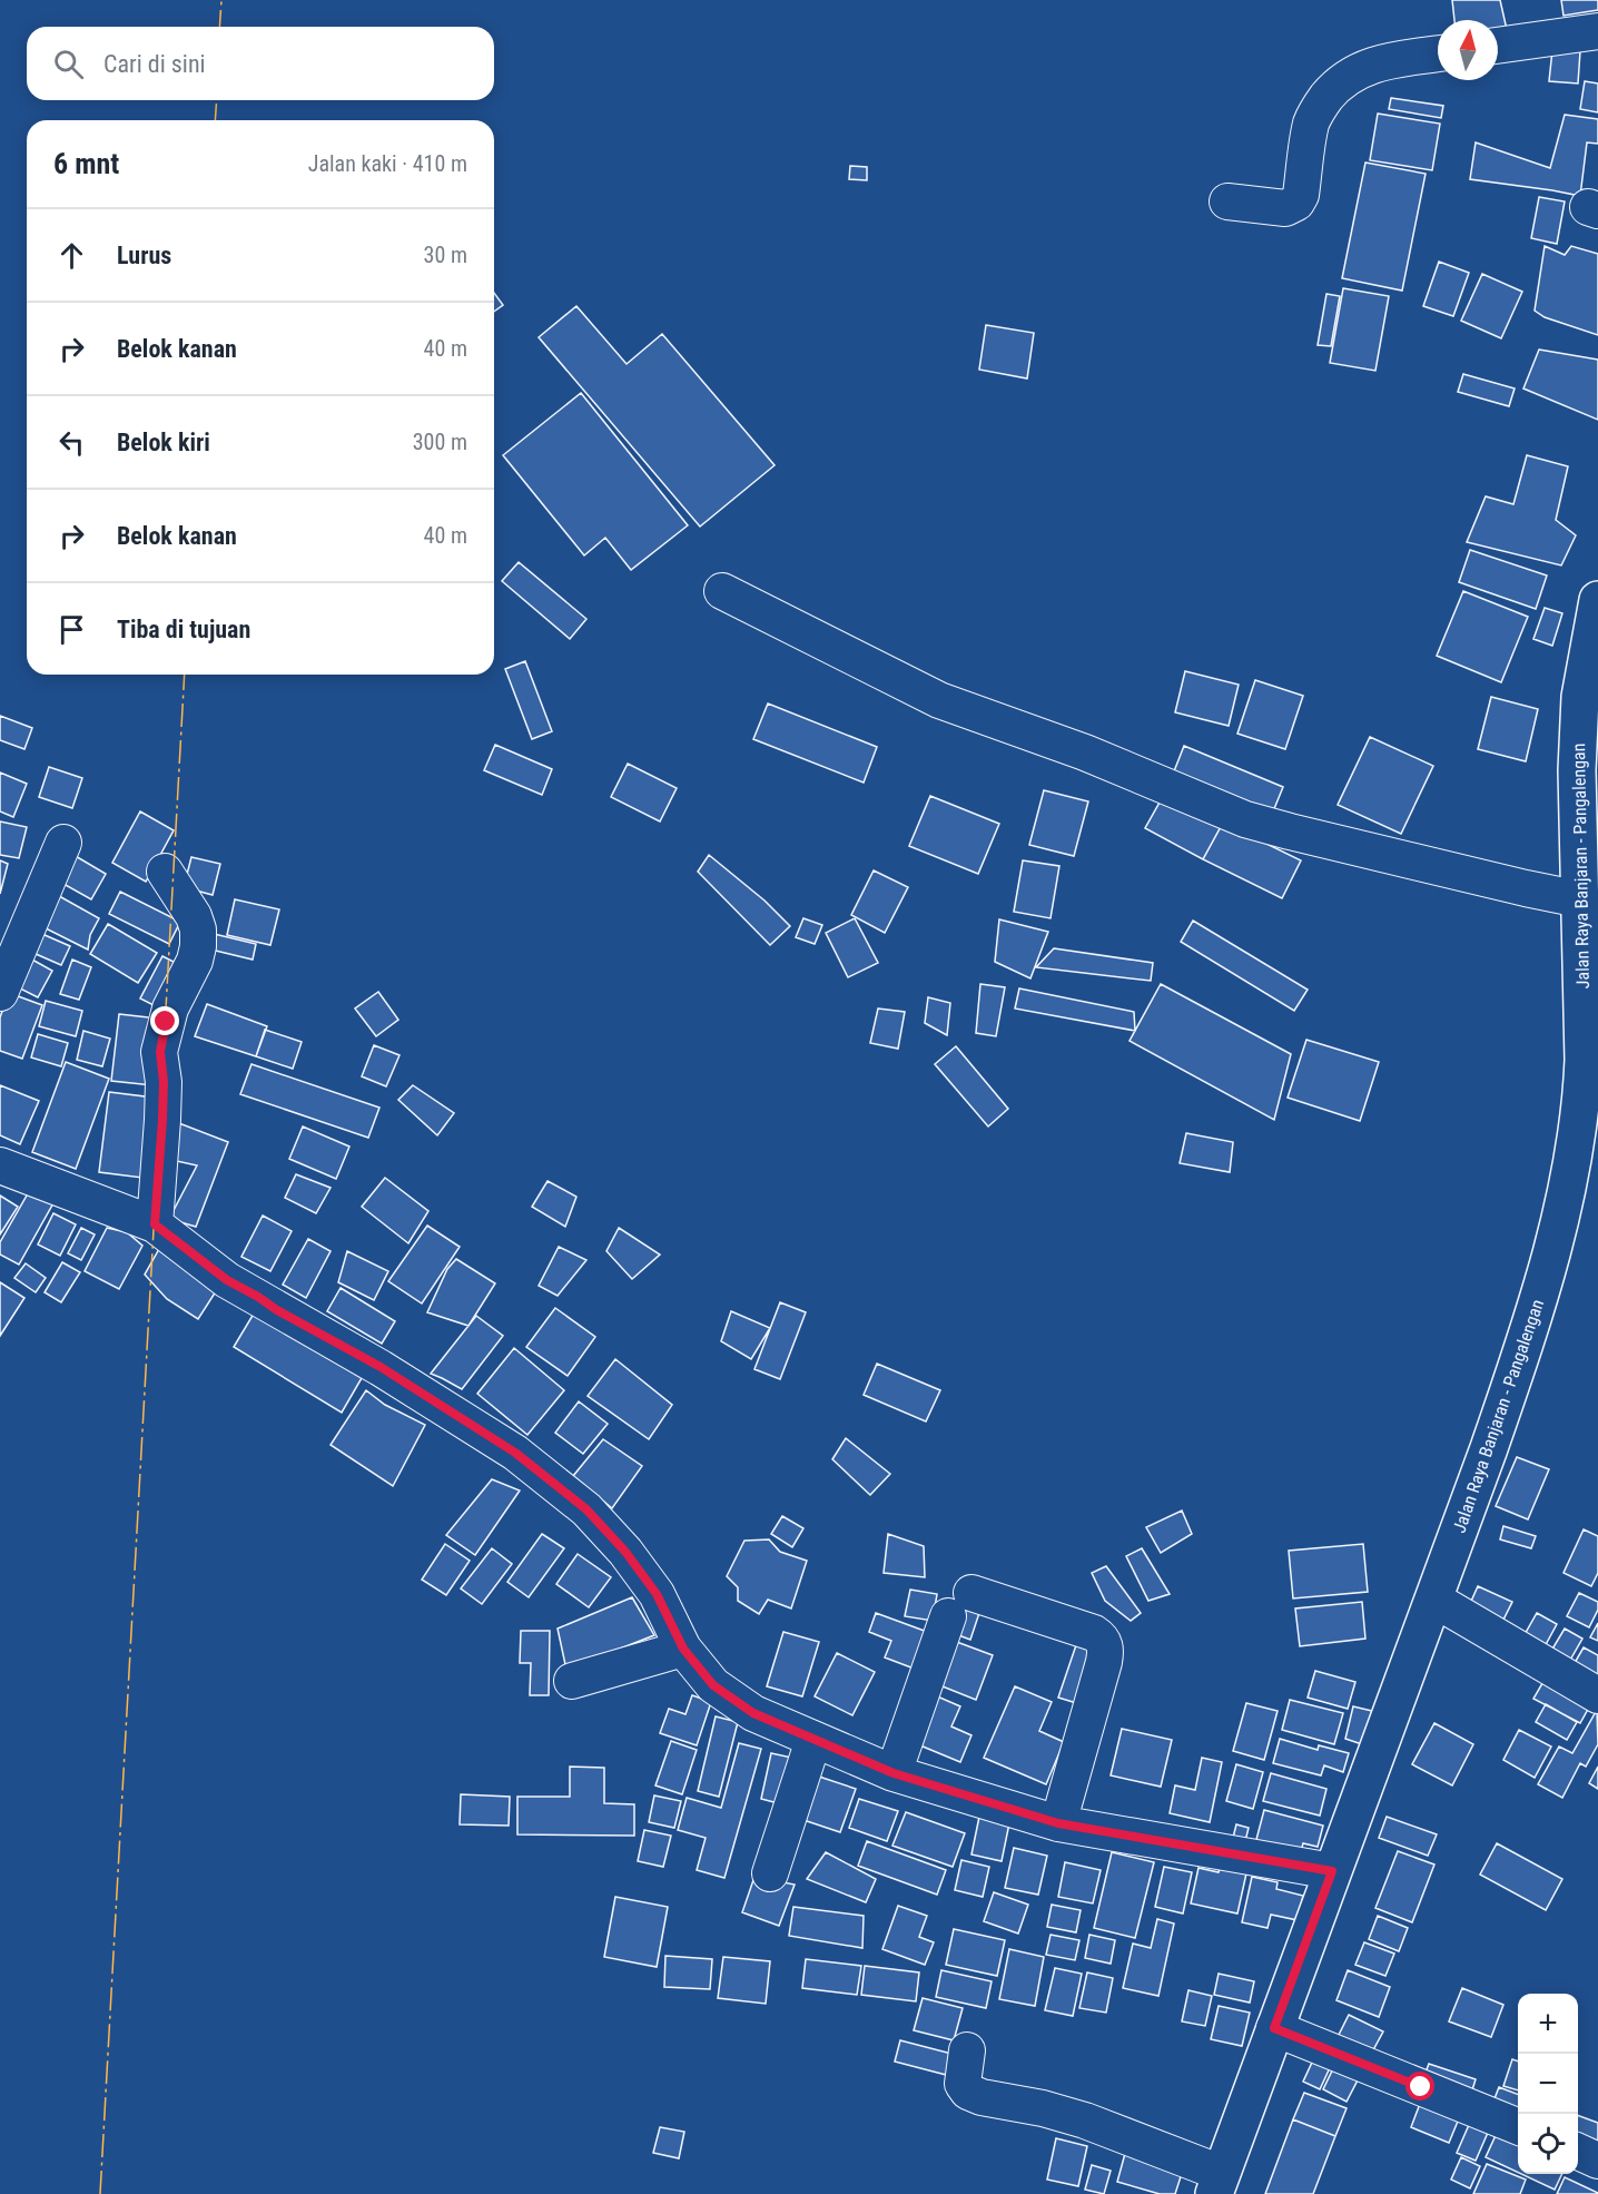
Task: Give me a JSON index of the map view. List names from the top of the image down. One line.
{"streets":{"main road":["Jalan Raya Banjaran - Pangalengan"]},"north":"top","page":{"search":"Cari di sini","heading":["6 mnt","Jalan kaki · 410 m"],"list":[["Lurus","30 m"],["Belok kanan","40 m"],["Belok kiri","300 m"],["Belok kanan","40 m"],"Tiba di tujuan"],"map_buttons":["+","−"]}}
